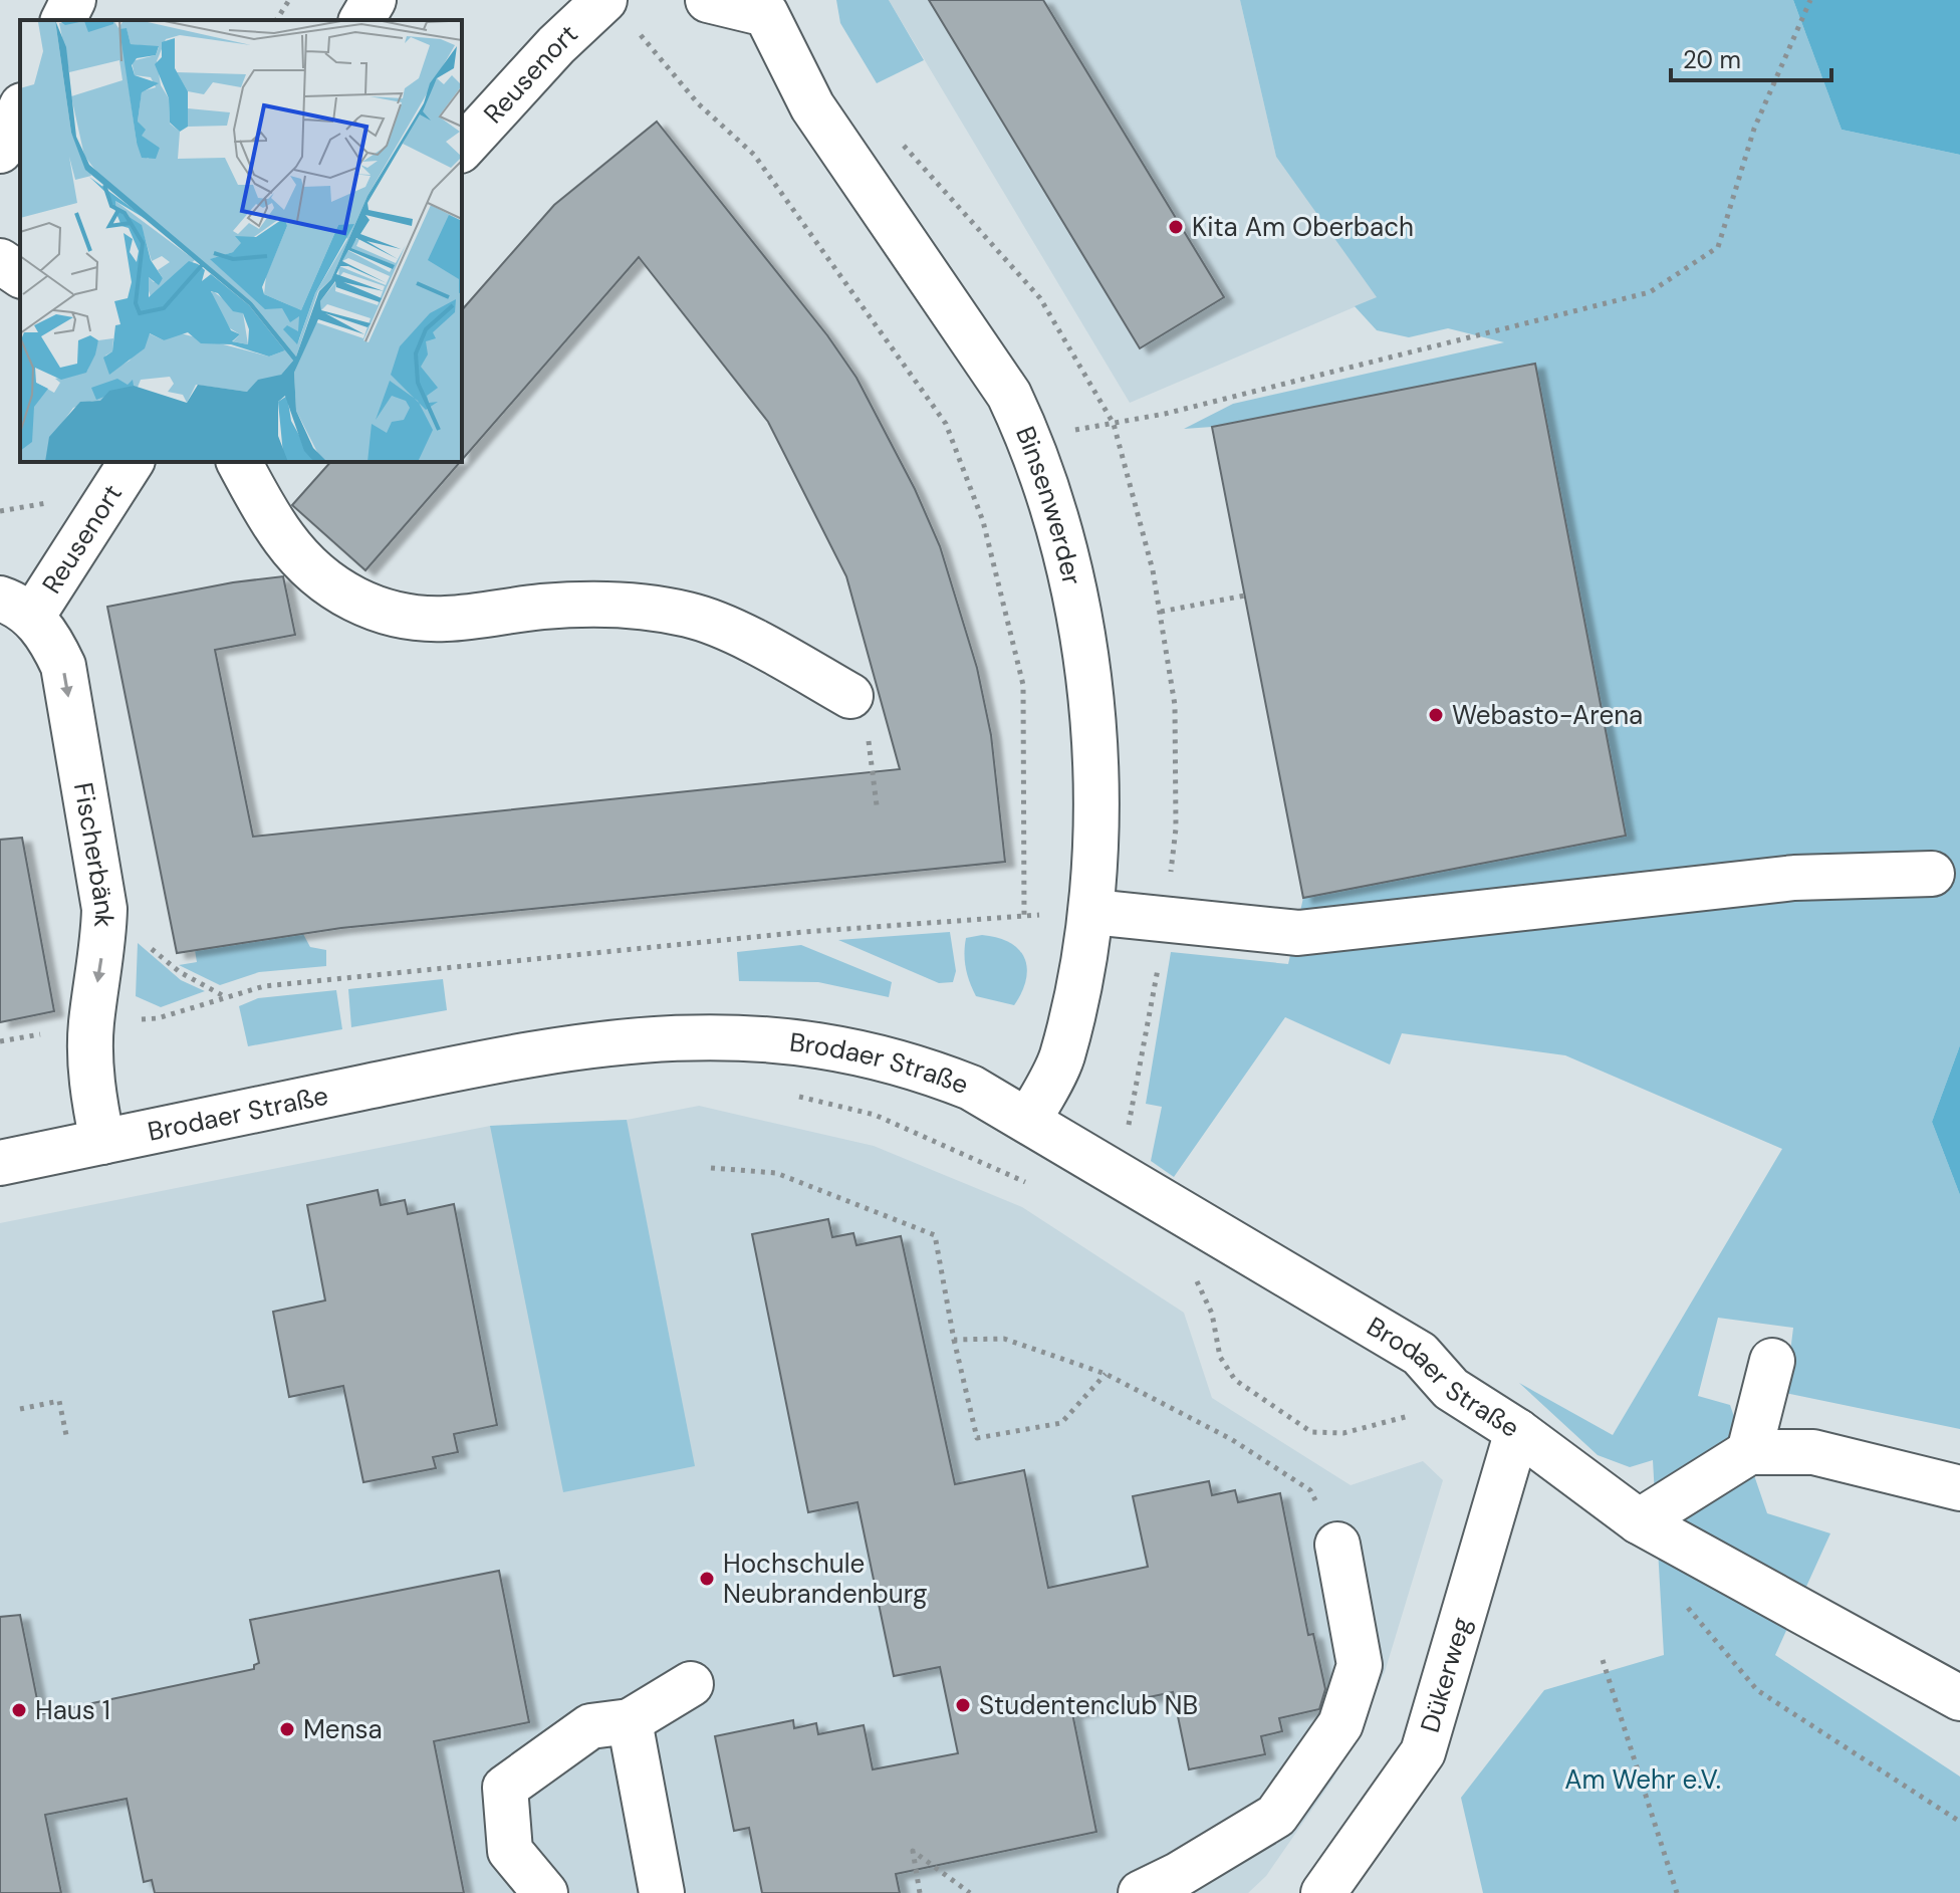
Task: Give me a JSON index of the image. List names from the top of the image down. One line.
{"streets":{"street":["Reusenort","Binsenwerder","Fischerbänk","Brodaer Straße","Dükerweg"]},"crossings":[["Reusenort","Fischerbänk"],["Binsenwerder","Brodaer Straße"],["Fischerbänk","Brodaer Straße"],["Brodaer Straße","Dükerweg"]],"one_way":["Fischerbänk"],"parks":["Am Wehr e.V."],"places":["Kita Am Oberbach","Webasto-Arena","Hochschule Neubrandenburg","Studentenclub NB","Haus 1","Mensa"],"scale_bar":"20 m"}
